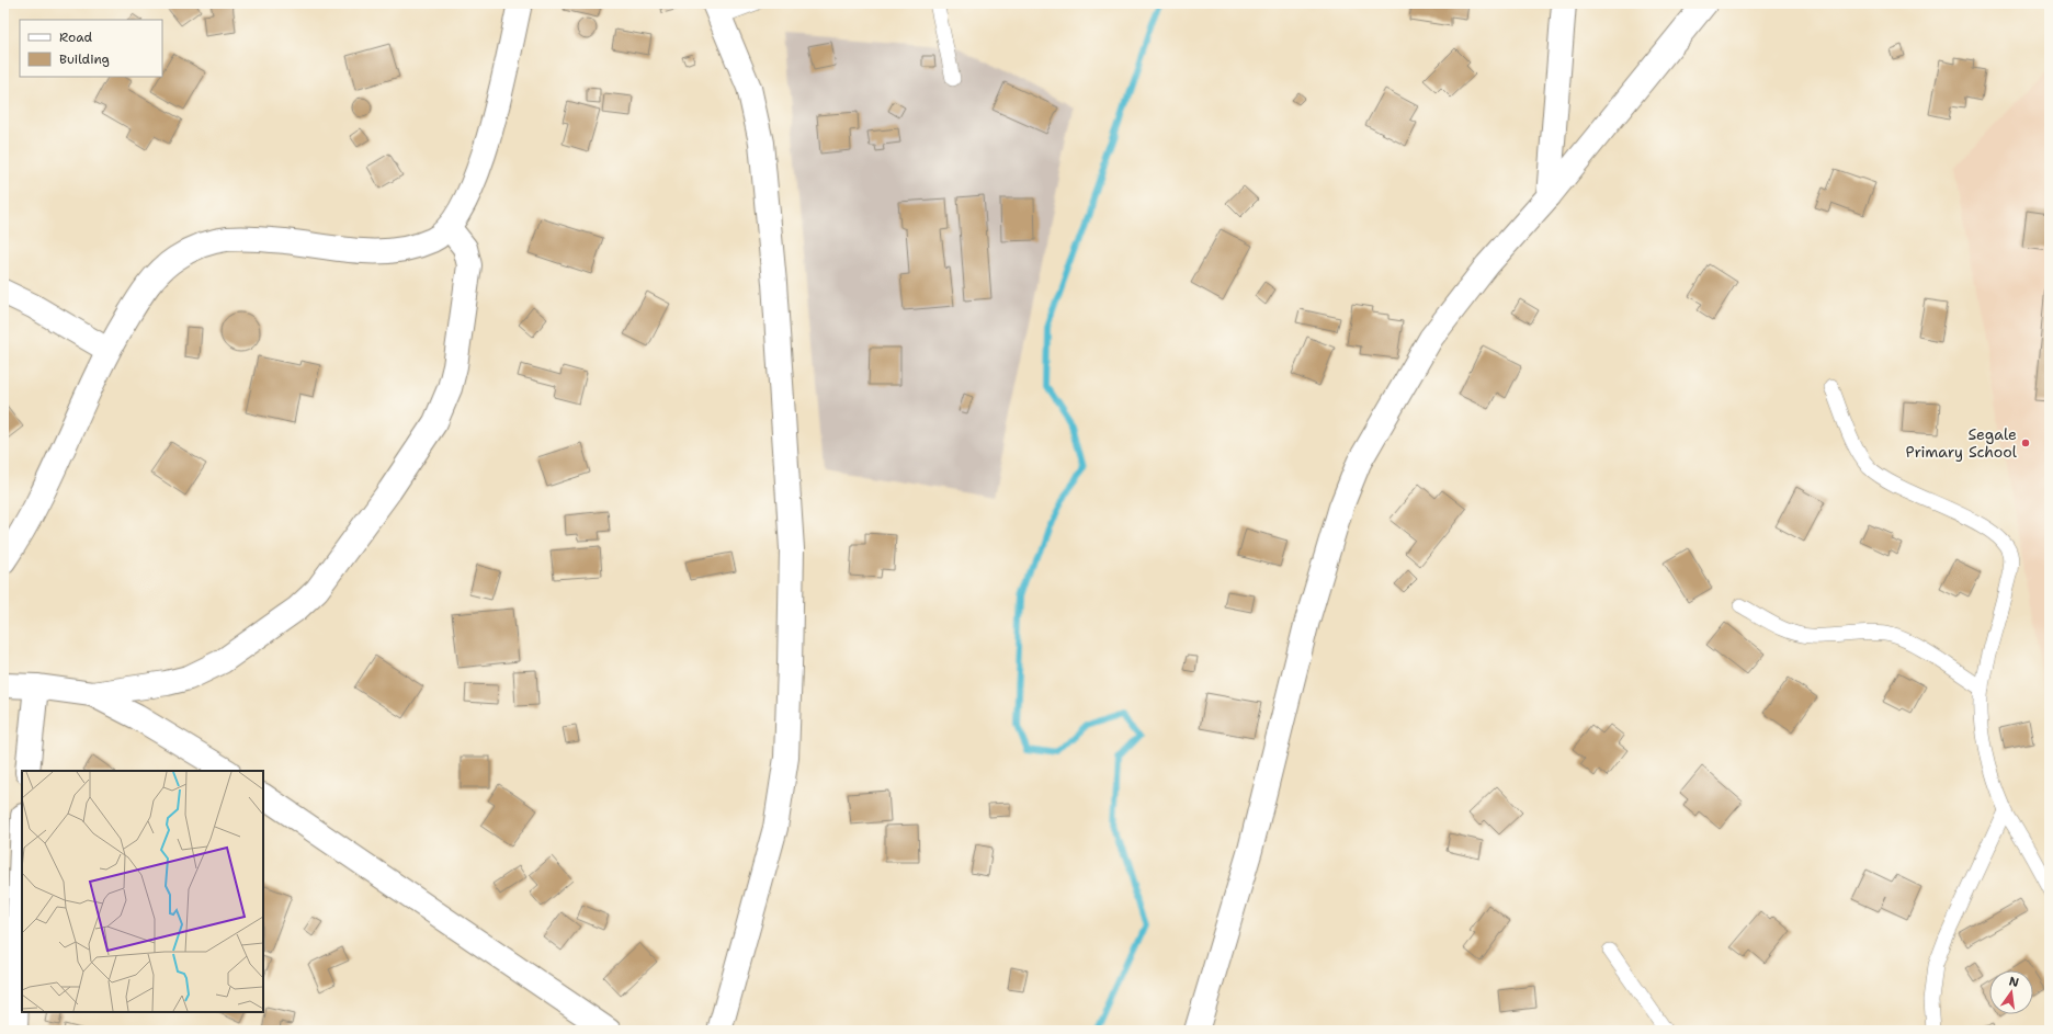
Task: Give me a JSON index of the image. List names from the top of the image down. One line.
{"places":["Segale Primary School"],"legend":["Road","Building"],"north":"top"}
